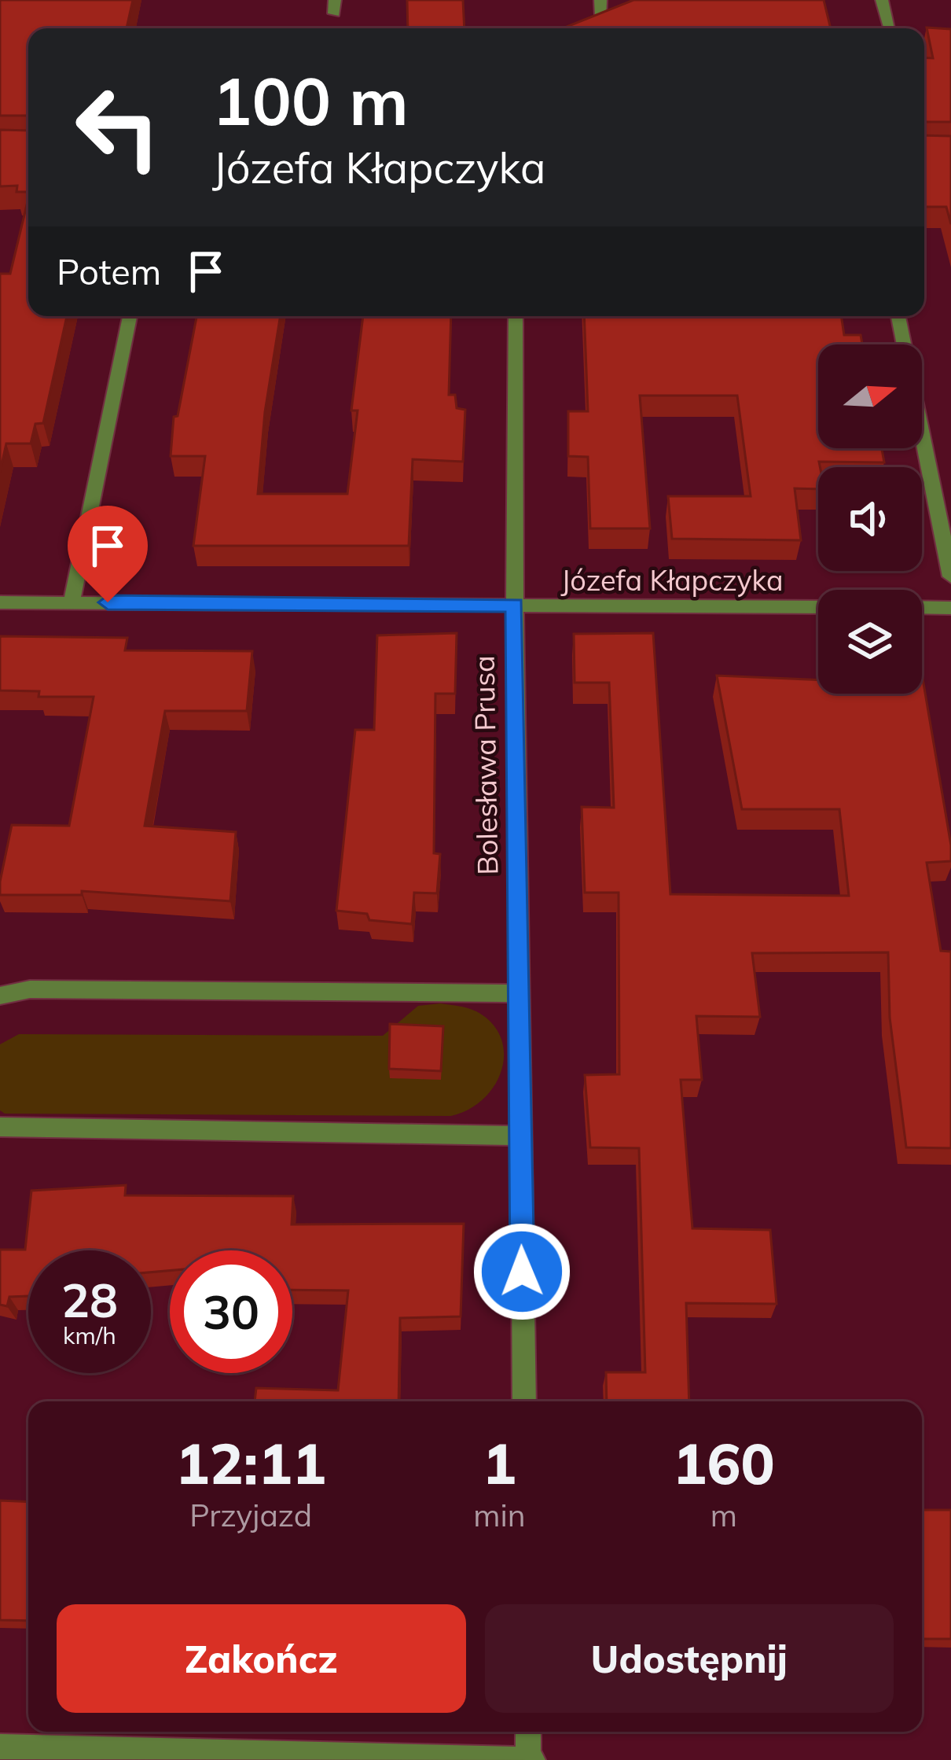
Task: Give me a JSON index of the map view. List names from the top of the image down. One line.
{"streets":{"street":["Józefa Kłapczyka","Bolesława Prusa"]},"crossings":[["Józefa Kłapczyka","Bolesława Prusa"]],"north":"right","page":{"turn":["100 m","Józefa Kłapczyka"],"then":"Potem","speed":"28 km/h","limit":"30","eta":["12:11","Przyjazd","1","min","160","m"],"buttons":["Zakończ","Udostępnij"]}}
